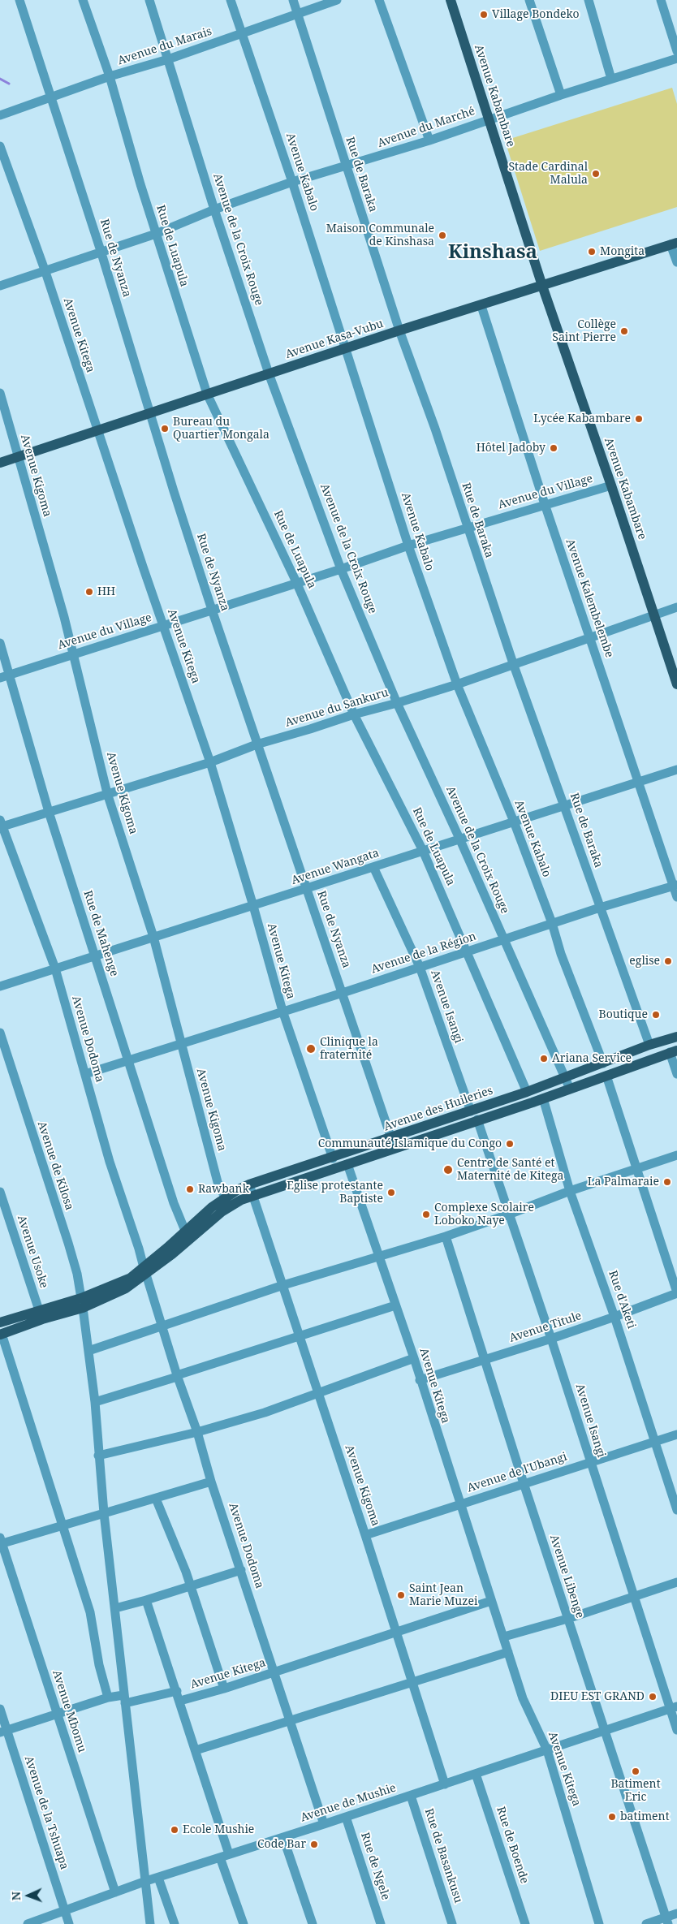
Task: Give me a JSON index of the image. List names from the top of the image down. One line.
{"streets":{"main road":["Avenue Kabambare","Avenue Kasa-Vubu","Avenue des Huileries"],"street":["Avenue du Marais","Avenue du Marché","Avenue Kabalo","Rue de Baraka","Avenue de la Croix Rouge","Rue de Luapula","Rue de Nyanza","Avenue Kitega","Avenue Kigoma","Avenue du Village","Avenue Kalembelembe","Avenue du Sankuru","Avenue Wangata","Rue de Mahenge","Avenue de la Région","Avenue Isangi","Avenue Dodoma","Avenue de Kilosa","Avenue Usoke","Rue d'Aketi","Avenue Titule","Avenue de l'Ubangi","Avenue Libenge","Avenue Mbomu","Avenue de Mushie","Avenue de la Tshuapa","Rue de Boende","Rue de Basankusu","Rue de Ngele"]},"crossings":[["Avenue du Marais","Avenue Kabalo"],["Avenue du Marais","Rue de Baraka"],["Avenue du Marais","Avenue de la Croix Rouge"],["Avenue du Marais","Rue de Luapula"],["Avenue du Marais","Rue de Nyanza"],["Avenue Kabambare","Avenue du Marché"],["Avenue Kabambare","Avenue Kasa-Vubu"],["Avenue Kabambare","Avenue du Village"],["Avenue Kabambare","Avenue du Sankuru"],["Avenue du Marché","Avenue Kabalo"],["Avenue du Marché","Rue de Baraka"],["Avenue du Marché","Avenue de la Croix Rouge"],["Avenue du Marché","Rue de Luapula"],["Avenue du Marché","Rue de Nyanza"],["Avenue du Marché","Avenue Kitega"],["Avenue Kabalo","Avenue Kasa-Vubu"],["Avenue Kabalo","Avenue du Village"],["Avenue Kabalo","Avenue du Sankuru"],["Avenue Kabalo","Avenue Wangata"],["Avenue Kabalo","Avenue de la Région"],["Avenue Kabalo","Avenue des Huileries"],["Rue de Baraka","Avenue Kasa-Vubu"],["Rue de Baraka","Avenue du Village"],["Rue de Baraka","Avenue du Sankuru"],["Rue de Baraka","Avenue Wangata"],["Rue de Baraka","Avenue de la Région"],["Rue de Baraka","Avenue des Huileries"],["Avenue de la Croix Rouge","Avenue Kasa-Vubu"],["Avenue de la Croix Rouge","Avenue du Village"],["Avenue de la Croix Rouge","Avenue du Sankuru"],["Avenue de la Croix Rouge","Avenue Wangata"],["Avenue de la Croix Rouge","Avenue de la Région"],["Avenue de la Croix Rouge","Avenue des Huileries"],["Rue de Luapula","Avenue Kasa-Vubu"],["Rue de Luapula","Avenue du Village"],["Rue de Luapula","Avenue du Sankuru"],["Rue de Luapula","Avenue Wangata"],["Rue de Luapula","Avenue de la Région"],["Rue de Luapula","Avenue des Huileries"],["Rue de Nyanza","Avenue Kasa-Vubu"],["Rue de Nyanza","Avenue du Village"],["Rue de Nyanza","Avenue du Sankuru"],["Rue de Nyanza","Avenue Wangata"],["Rue de Nyanza","Avenue de la Région"],["Rue de Nyanza","Avenue des Huileries"],["Avenue Kitega","Avenue Kasa-Vubu"],["Avenue Kitega","Avenue Kigoma"],["Avenue Kitega","Avenue du Village"],["Avenue Kitega","Avenue du Sankuru"],["Avenue Kitega","Avenue Wangata"],["Avenue Kitega","Avenue de la Région"],["Avenue Kitega","Avenue Dodoma"],["Avenue Kitega","Avenue des Huileries"],["Avenue Kitega","Avenue Titule"],["Avenue Kitega","Avenue de l'Ubangi"],["Avenue Kitega","Avenue de Mushie"],["Avenue Kasa-Vubu","Avenue Kigoma"],["Avenue Kasa-Vubu","Avenue Kalembelembe"],["Avenue Kigoma","Avenue du Village"],["Avenue Kigoma","Avenue du Sankuru"],["Avenue Kigoma","Avenue Wangata"],["Avenue Kigoma","Avenue de la Région"],["Avenue Kigoma","Avenue des Huileries"],["Avenue Kigoma","Avenue de l'Ubangi"],["Avenue Kigoma","Avenue de Mushie"],["Avenue du Village","Avenue Kalembelembe"],["Avenue du Village","Rue de Mahenge"],["Avenue Kalembelembe","Avenue du Sankuru"],["Avenue Kalembelembe","Avenue Wangata"],["Avenue Kalembelembe","Avenue de la Région"],["Avenue du Sankuru","Rue de Mahenge"],["Avenue du Sankuru","Avenue Dodoma"],["Avenue Wangata","Rue de Mahenge"],["Avenue Wangata","Avenue Isangi"],["Avenue Wangata","Avenue Dodoma"],["Rue de Mahenge","Avenue de la Région"],["Rue de Mahenge","Avenue des Huileries"],["Avenue de la Région","Avenue Isangi"],["Avenue de la Région","Avenue Dodoma"],["Avenue Isangi","Avenue des Huileries"],["Avenue Isangi","Avenue Titule"],["Avenue Isangi","Avenue de l'Ubangi"],["Avenue Isangi","Avenue de Mushie"],["Avenue Dodoma","Avenue des Huileries"],["Avenue Dodoma","Avenue de Mushie"],["Avenue des Huileries","Avenue de Kilosa"],["Avenue des Huileries","Avenue Usoke"],["Avenue des Huileries","Rue d'Aketi"],["Avenue de Kilosa","Avenue de Mushie"],["Rue d'Aketi","Avenue Titule"],["Rue d'Aketi","Avenue de l'Ubangi"],["Avenue Titule","Avenue Libenge"],["Avenue de l'Ubangi","Avenue Libenge"],["Avenue Libenge","Avenue de Mushie"],["Avenue Mbomu","Avenue de Mushie"],["Avenue de Mushie","Avenue de la Tshuapa"],["Avenue de Mushie","Rue de Boende"],["Avenue de Mushie","Rue de Basankusu"],["Avenue de Mushie","Rue de Ngele"]],"districts":["Kinshasa"],"places":["Village Bondeko","Stade Cardinal Malula","Maison Communale de Kinshasa","Mongita","Collège Saint Pierre","Lycée Kabambare","Bureau du Quartier Mongala","Hôtel Jadoby","HH","eglise","Boutique","Clinique la fraternité","Ariana Service","Communauté Islamique du Congo","Centre de Santé et Maternité de Kitega","La Palmaraie","Rawbank","Eglise protestante Baptiste","Complexe Scolaire Loboko Naye","Saint Jean Marie Muzei","DIEU EST GRAND","Batiment Eric","batiment","Ecole Mushie","Code Bar"],"north":"left"}
